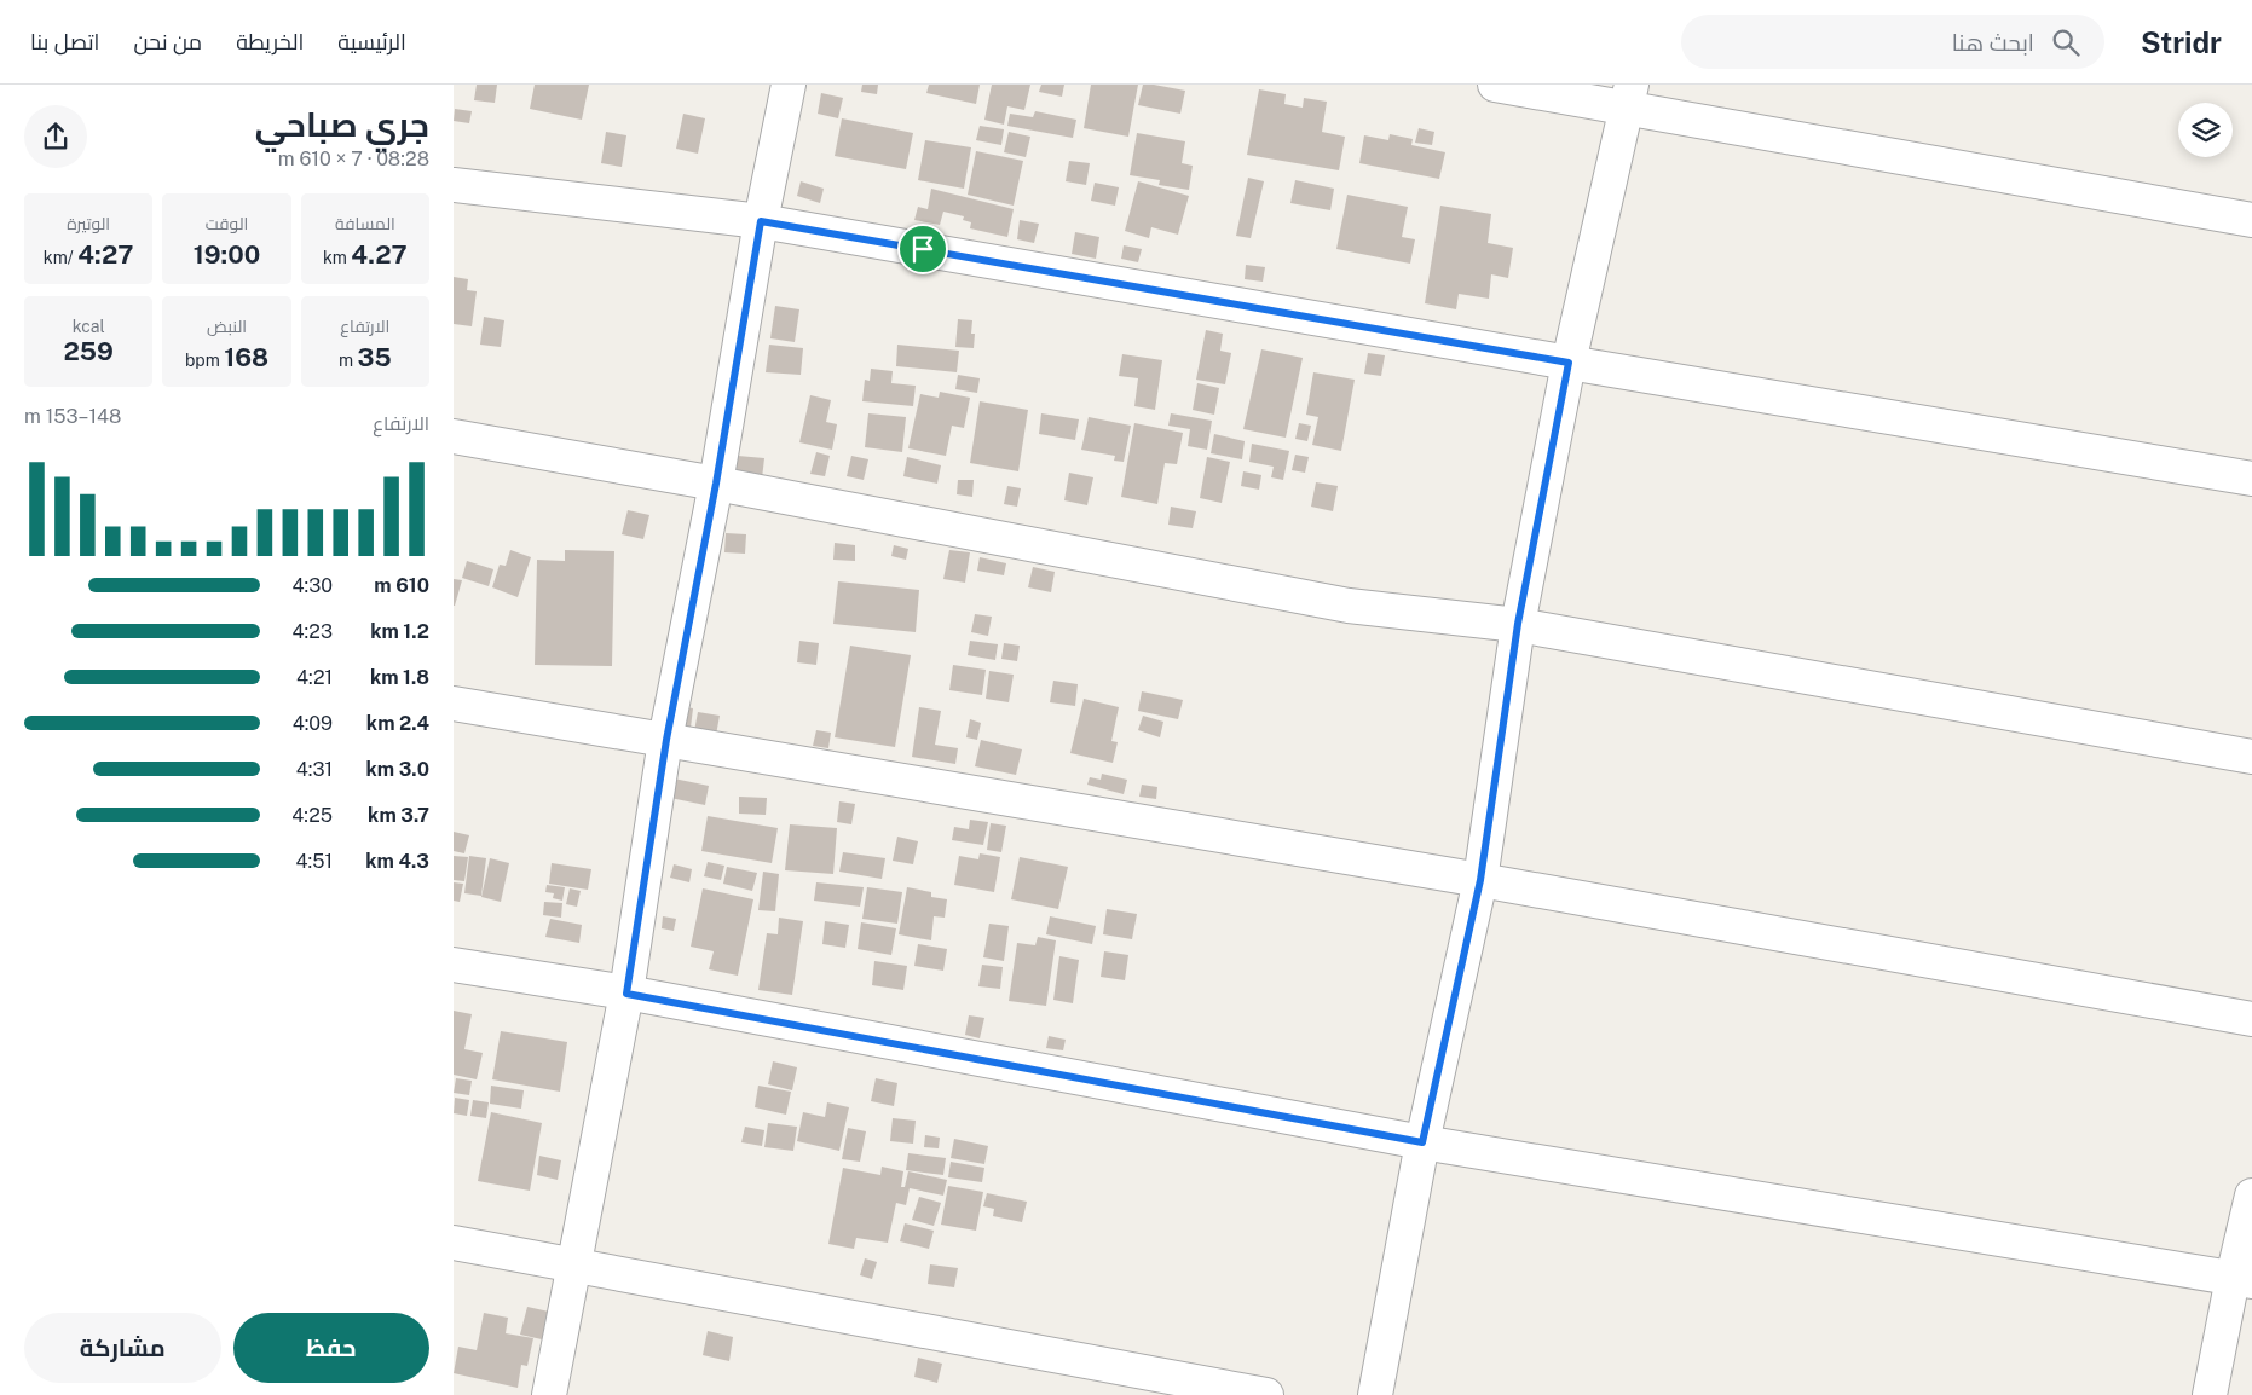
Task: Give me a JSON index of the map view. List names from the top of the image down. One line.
{"page":{"header":"Stridr","search":"ابحث هنا","nav":["الرئيسية","الخريطة","من نحن","اتصل بنا"],"heading":["جري صباحي","08:28 · 7 × 610 m"],"stats":[["المسافة","4.27 km"],["الوقت","19:00"],["الوتيرة","4:27 /km"],["الارتفاع","35 m"],["النبض","168 bpm"],["kcal","259"]],"chart":["الارتفاع","148–153 m"],"list":[{"name":"610 m","note":"4:30"},{"name":"1.2 km","note":"4:23"},{"name":"1.8 km","note":"4:21"},{"name":"2.4 km","note":"4:09"},{"name":"3.0 km","note":"4:31"},{"name":"3.7 km","note":"4:25"},{"name":"4.3 km","note":"4:51"}],"buttons":["حفظ","مشاركة"]}}
